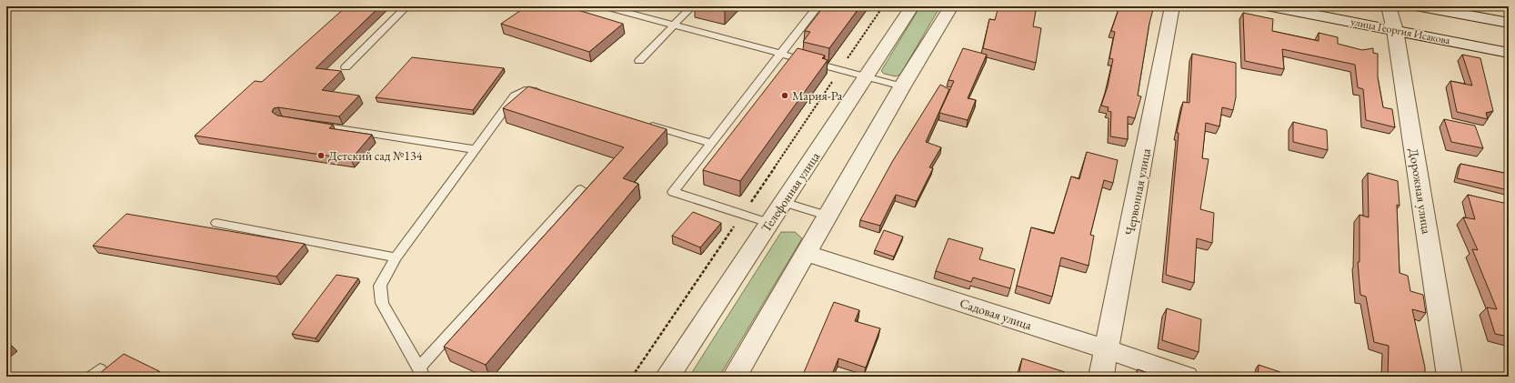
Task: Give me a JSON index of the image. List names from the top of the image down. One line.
{"streets":{"street":["улица Георгия Исакова","Дорожная улица","Телефонная улица","Червонная улица","Садовая улица"]},"crossings":[["улица Георгия Исакова","Дорожная улица"],["Червонная улица","Садовая улица"]],"places":["Мария-Ра","Детский сад №134"]}
